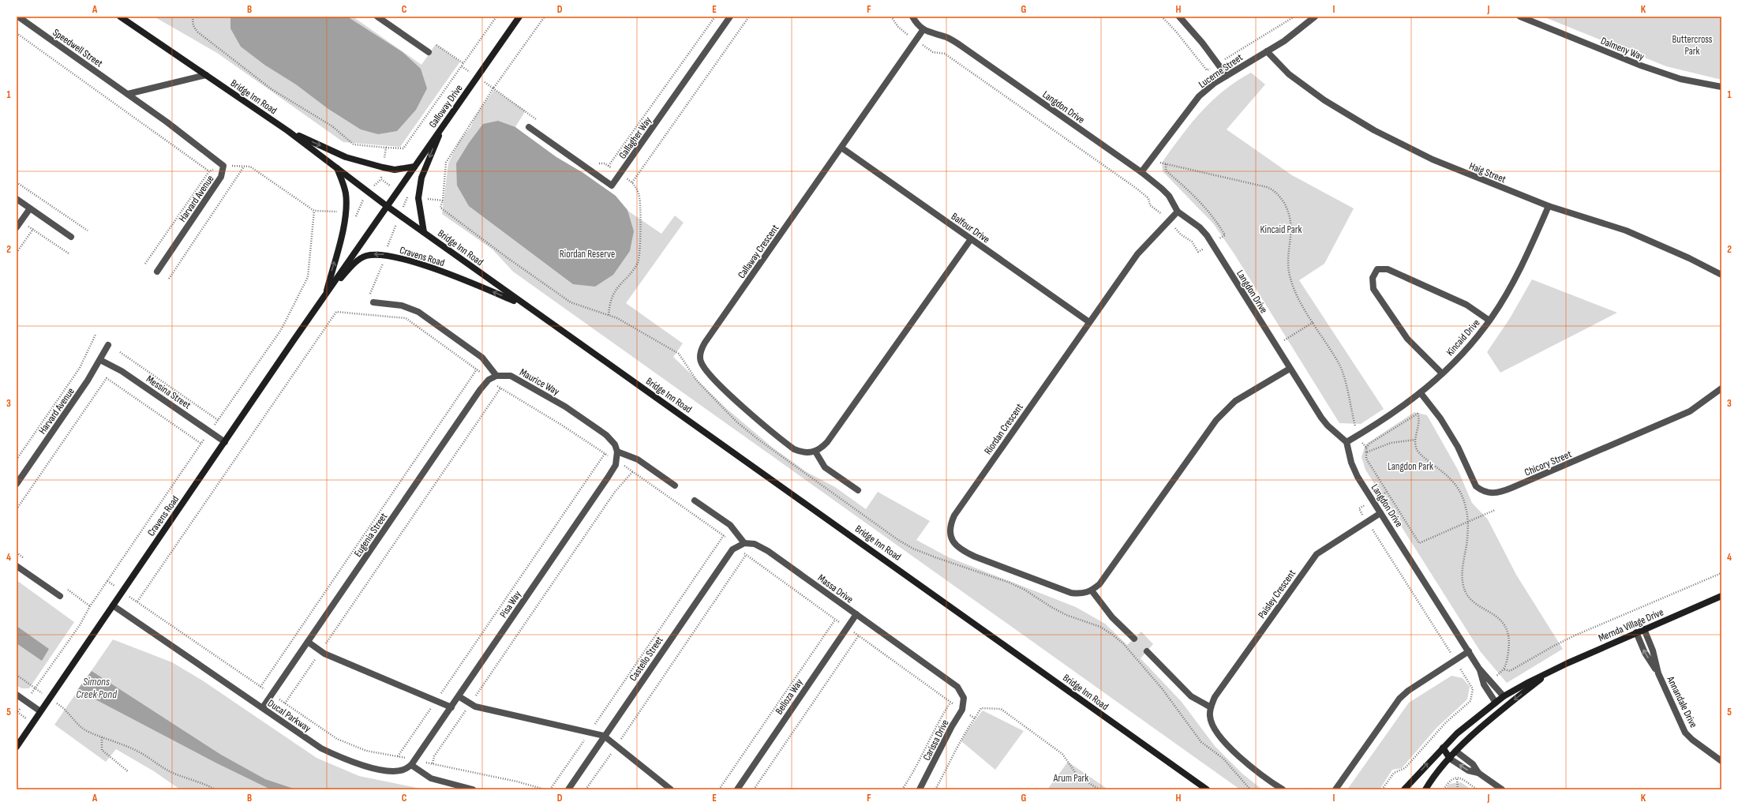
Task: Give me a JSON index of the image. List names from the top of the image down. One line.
{"streets":{"street":["Speedwell Street","Dalmeny Way","Lucerne Street","Bridge Inn Road","Galloway Drive","Langdon Drive","Gallagher Way","Haig Street","Harvard Avenue","Balfour Drive","Callaway Crescent","Cravens Road","Kincaid Drive","Maurice Way","Messina Street","Riordan Crescent","Chicory Street","Eugenia Street","Massa Drive","Paisley Crescent","Pisa Way","Mernda Village Drive","Castello Street","Belloza Way","Annandale Drive","Ducal Parkway","Carissa Drive"]},"crossings":[["Speedwell Street","Harvard Avenue"],["Lucerne Street","Langdon Drive"],["Lucerne Street","Haig Street"],["Bridge Inn Road","Galloway Drive"],["Bridge Inn Road","Cravens Road"],["Galloway Drive","Cravens Road"],["Langdon Drive","Callaway Crescent"],["Langdon Drive","Kincaid Drive"],["Langdon Drive","Riordan Crescent"],["Langdon Drive","Paisley Crescent"],["Langdon Drive","Mernda Village Drive"],["Haig Street","Kincaid Drive"],["Harvard Avenue","Messina Street"],["Balfour Drive","Callaway Crescent"],["Balfour Drive","Riordan Crescent"],["Cravens Road","Messina Street"],["Cravens Road","Ducal Parkway"],["Kincaid Drive","Chicory Street"],["Maurice Way","Eugenia Street"],["Maurice Way","Pisa Way"],["Eugenia Street","Ducal Parkway"],["Massa Drive","Castello Street"],["Massa Drive","Belloza Way"],["Massa Drive","Carissa Drive"],["Pisa Way","Ducal Parkway"],["Mernda Village Drive","Annandale Drive"]],"water":["Simons Creek Pond"],"parks":["Buttercross Park","Kincaid Park","Riordan Reserve","Langdon Park","Arum Park"],"grid":{"columns":["A","B","C","D","E","F","G","H","I","J","K"],"rows":["1","2","3","4","5"]}}
